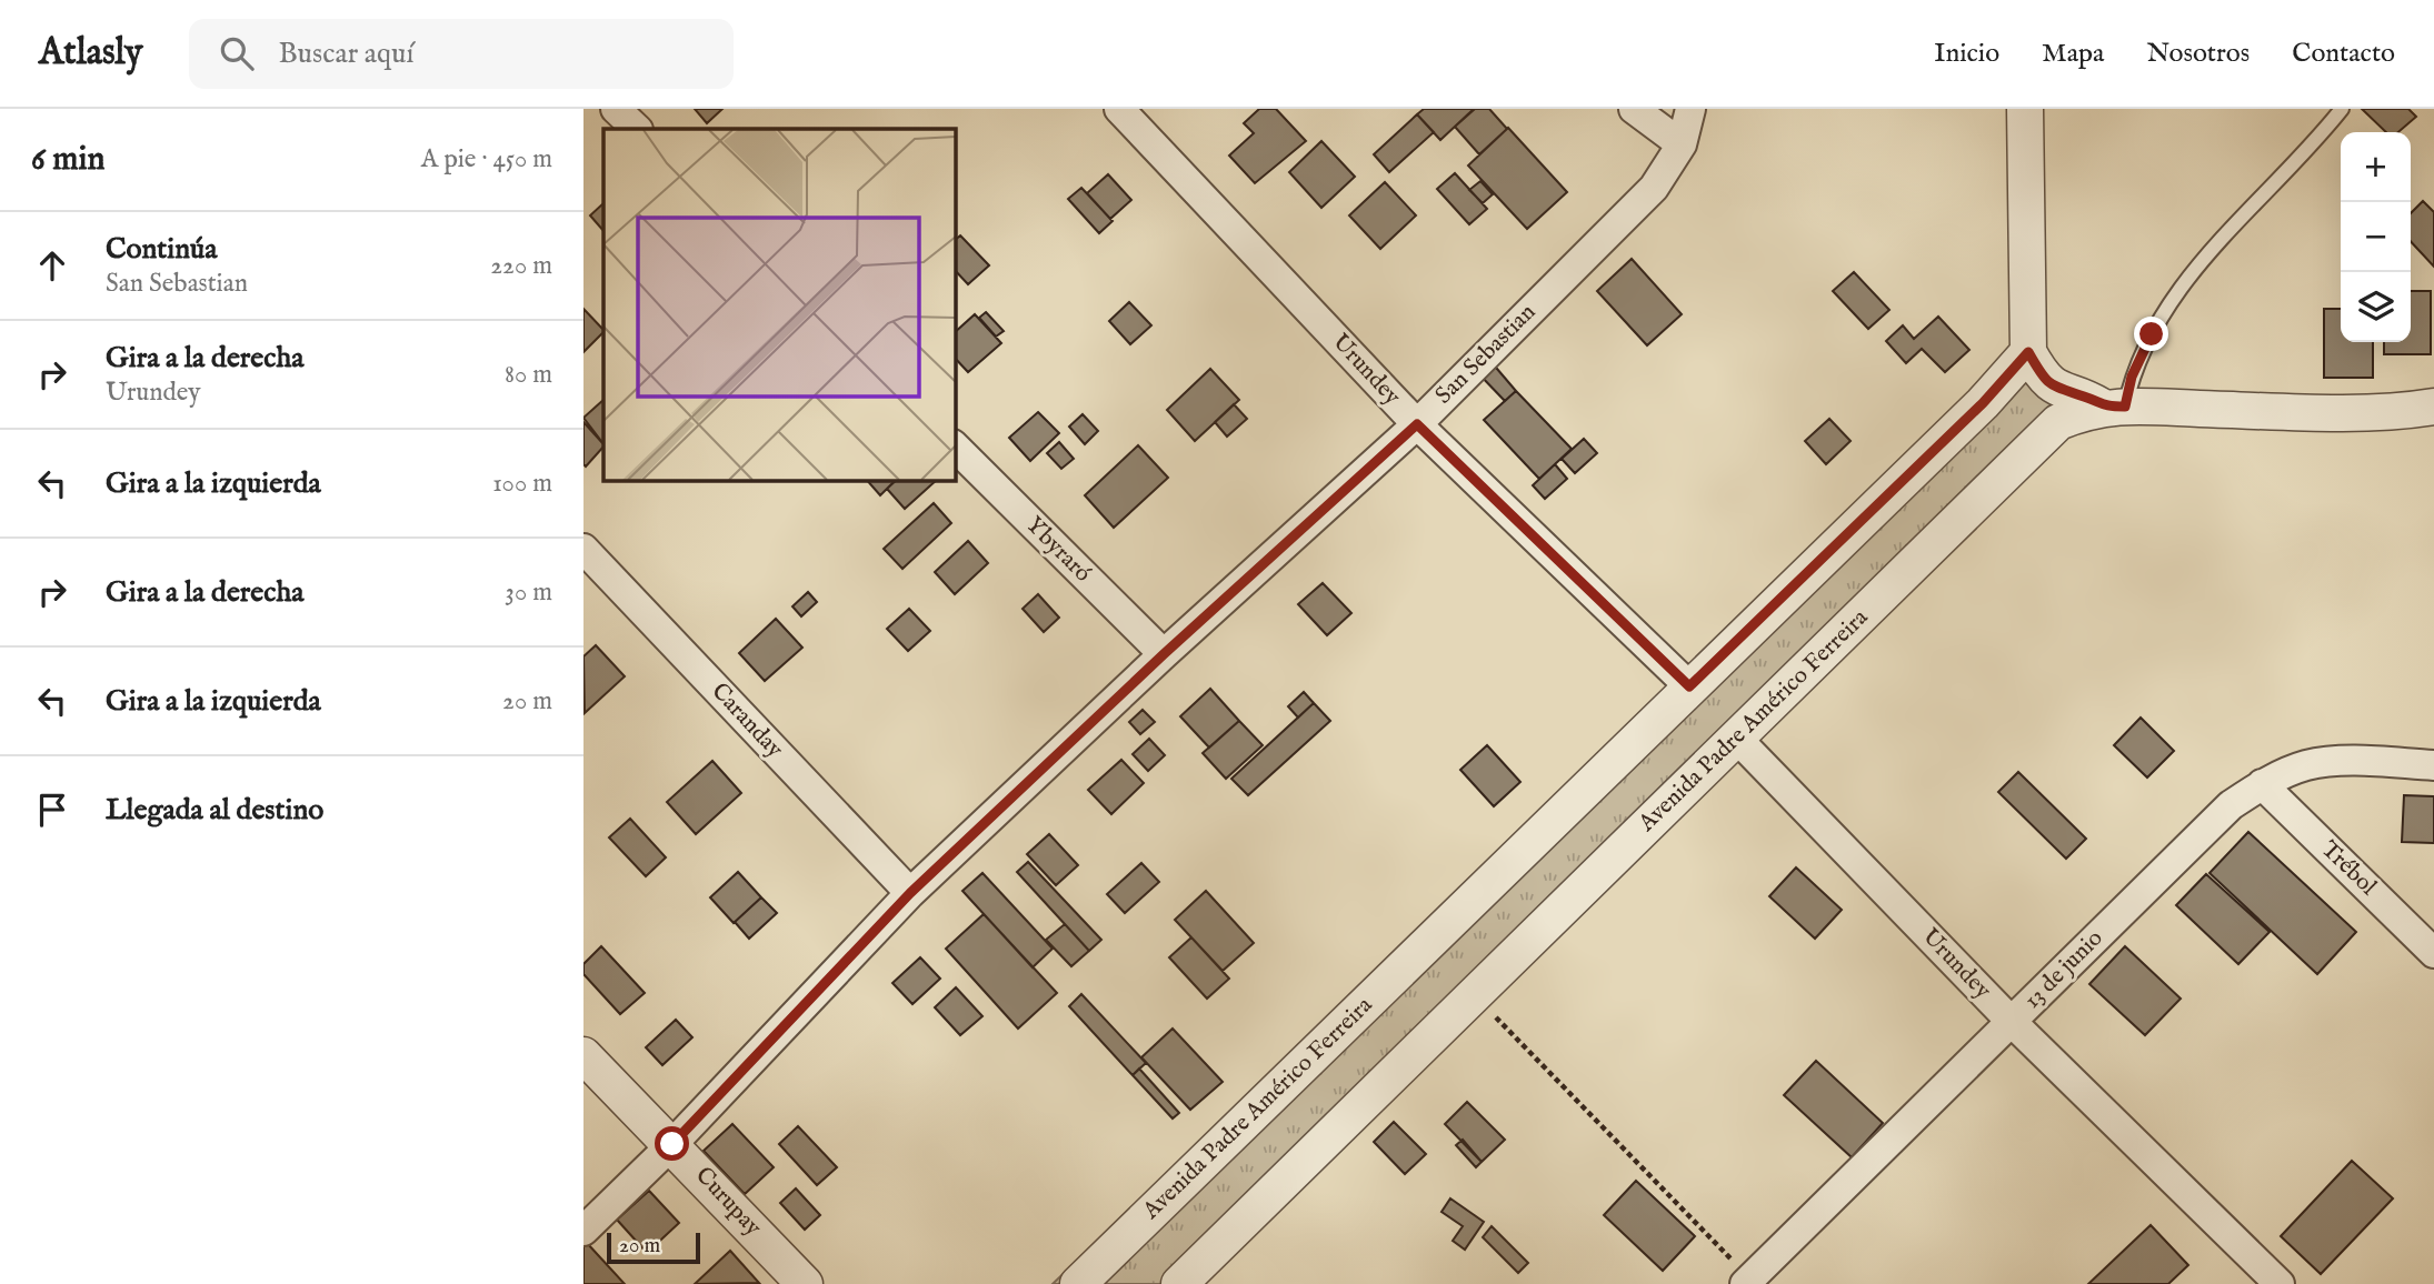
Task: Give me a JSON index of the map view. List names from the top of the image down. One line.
{"streets":{"street":["San Sebastian","Urundey","Ybyraró","Caranday","Avenida Padre Américo Ferreira","Trébol","13 de junio","Curupay"]},"crossings":[["San Sebastian","Urundey"],["San Sebastian","Ybyraró"],["San Sebastian","Caranday"],["San Sebastian","Curupay"],["Urundey","Avenida Padre Américo Ferreira"],["Urundey","13 de junio"],["Trébol","13 de junio"]],"scale_bar":"20 m","page":{"header":"Atlasly","search":"Buscar aquí","nav":["Inicio","Mapa","Nosotros","Contacto"],"heading":["6 min","A pie · 450 m"],"map_buttons":["+","−"],"list":[["Continúa","San Sebastian","220 m"],["Gira a la derecha","Urundey","80 m"],["Gira a la izquierda","100 m"],["Gira a la derecha","30 m"],["Gira a la izquierda","20 m"],"Llegada al destino"],"scale":"20 m"}}
